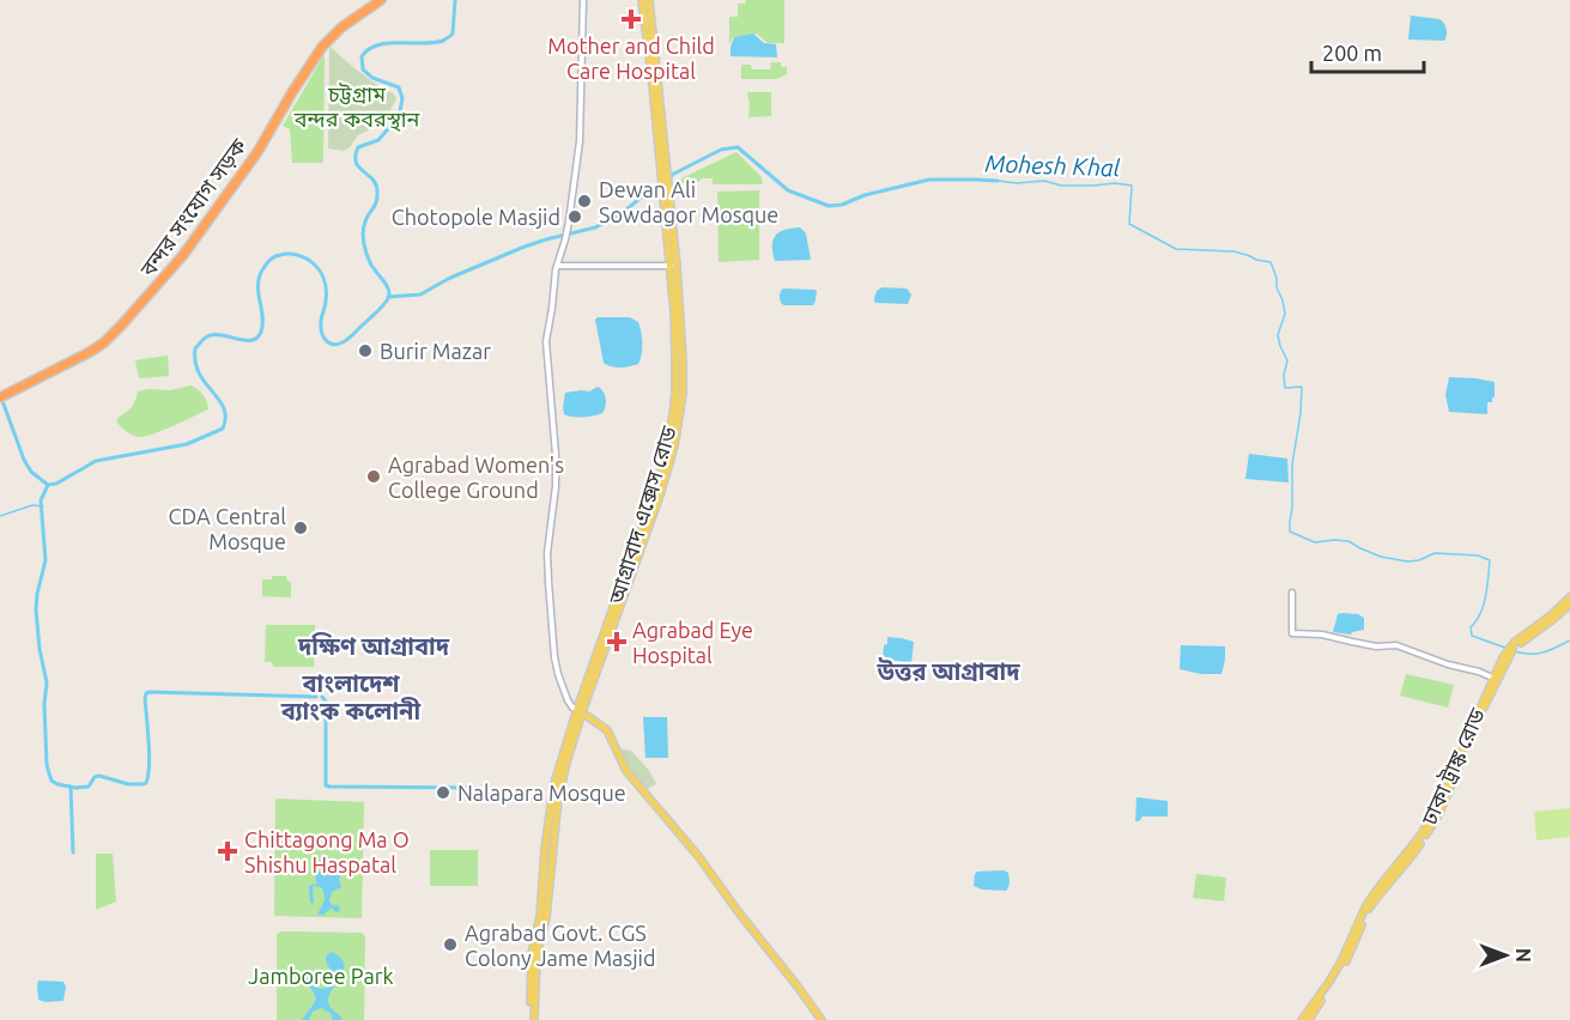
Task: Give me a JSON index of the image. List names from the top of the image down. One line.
{"streets":{"highway":["বন্দর সংযোগ সড়ক"],"main road":["আগ্রাবাদ এক্সেস রোড","ঢাকা ট্রাঙ্ক রোড"]},"districts":["দক্ষিণ আগ্রাবাদ","উত্তর আগ্রাবাদ","বাংলাদেশ ব্যাংক কলোনী"],"water":["Mohesh Khal"],"parks":["চট্টগ্রাম বন্দর কবরস্থান","Jamboree Park"],"places":{"health":["Mother and Child Care Hospital","Agrabad Eye Hospital","Chittagong Ma O Shishu Haspatal"],"other":["Dewan Ali Sowdagor Mosque","Chotopole Masjid","Burir Mazar","Agrabad Women's College Ground","CDA Central Mosque","Nalapara Mosque","Agrabad Govt. CGS Colony Jame Masjid"]},"scale_bar":"200 m","north":"right"}
